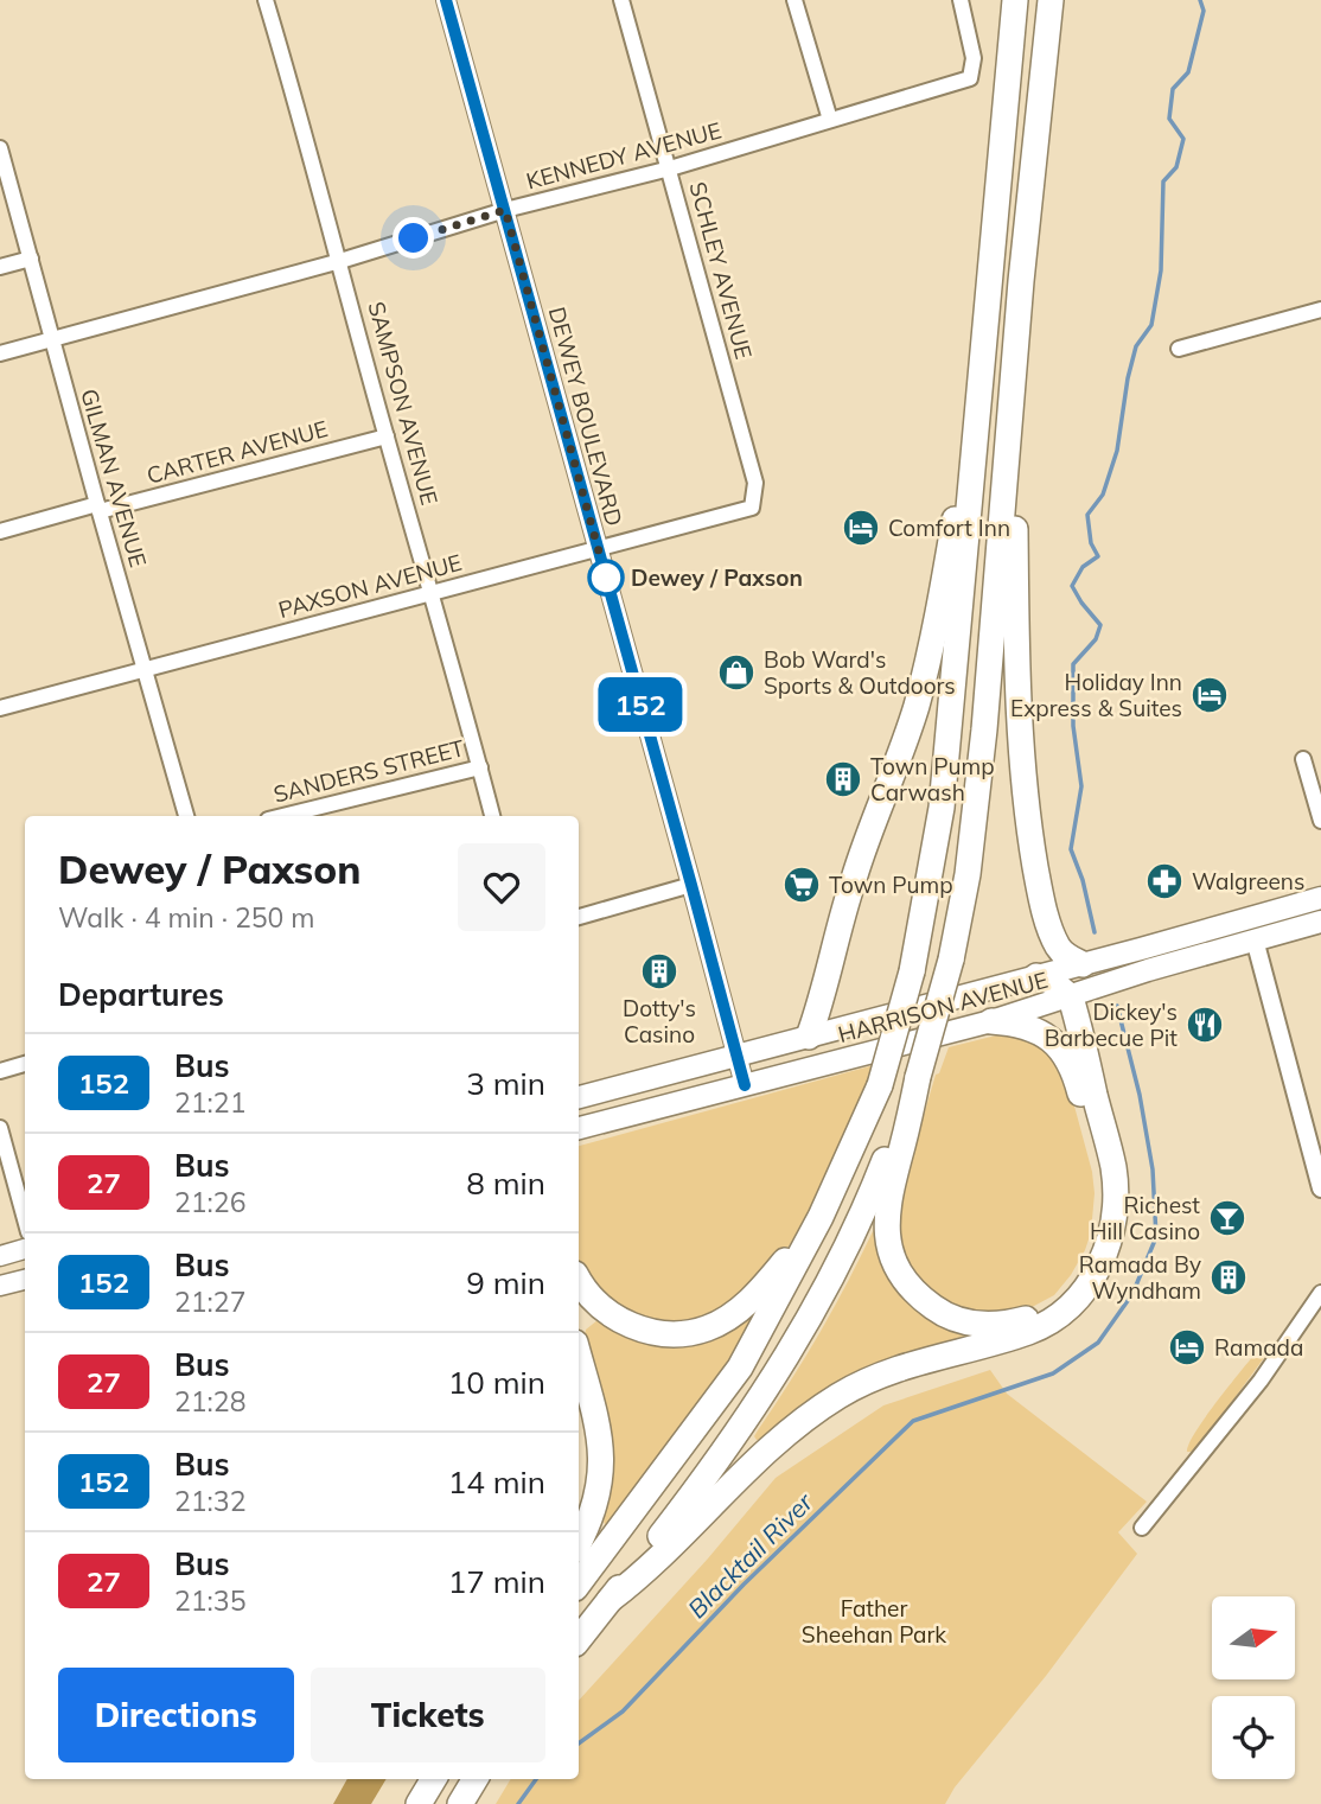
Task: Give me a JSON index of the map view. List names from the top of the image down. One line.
{"streets":{"main road":["HARRISON AVENUE"],"street":["KENNEDY AVENUE","SCHLEY AVENUE","SAMPSON AVENUE","DEWEY BOULEVARD","CARTER AVENUE","GILMAN AVENUE","PAXSON AVENUE","SANDERS STREET"]},"crossings":[["KENNEDY AVENUE","SCHLEY AVENUE"],["KENNEDY AVENUE","SAMPSON AVENUE"],["KENNEDY AVENUE","DEWEY BOULEVARD"],["KENNEDY AVENUE","GILMAN AVENUE"],["SCHLEY AVENUE","PAXSON AVENUE"],["SAMPSON AVENUE","CARTER AVENUE"],["SAMPSON AVENUE","PAXSON AVENUE"],["SAMPSON AVENUE","SANDERS STREET"],["DEWEY BOULEVARD","PAXSON AVENUE"],["DEWEY BOULEVARD","HARRISON AVENUE"],["CARTER AVENUE","GILMAN AVENUE"],["GILMAN AVENUE","PAXSON AVENUE"]],"water":["Blacktail River"],"parks":["Father Sheehan Park"],"places":{"hotel":["Comfort Inn","Holiday Inn Express & Suites","Ramada"],"other":["Dewey / Paxson"],"shop":["Bob Ward's Sports & Outdoors"],"building":["Town Pump Carwash","Dotty's Casino","Ramada By Wyndham"],"pharmacy":["Walgreens"],"supermarket":["Town Pump"],"restaurant":["Dickey's Barbecue Pit"],"bar":["Richest Hill Casino"]},"lines":["bus line 152"],"north":"right","page":{"on_map":"152","heading":[["Dewey / Paxson","Walk · 4 min · 250 m"],"Departures"],"list":[{"mark":"152","name":"Bus","note":"21:21","value":"3 min"},{"mark":"27","name":"Bus","note":"21:26","value":"8 min"},{"mark":"152","name":"Bus","note":"21:27","value":"9 min"},{"mark":"27","name":"Bus","note":"21:28","value":"10 min"},{"mark":"152","name":"Bus","note":"21:32","value":"14 min"},{"mark":"27","name":"Bus","note":"21:35","value":"17 min"}],"buttons":["Directions","Tickets"]}}
